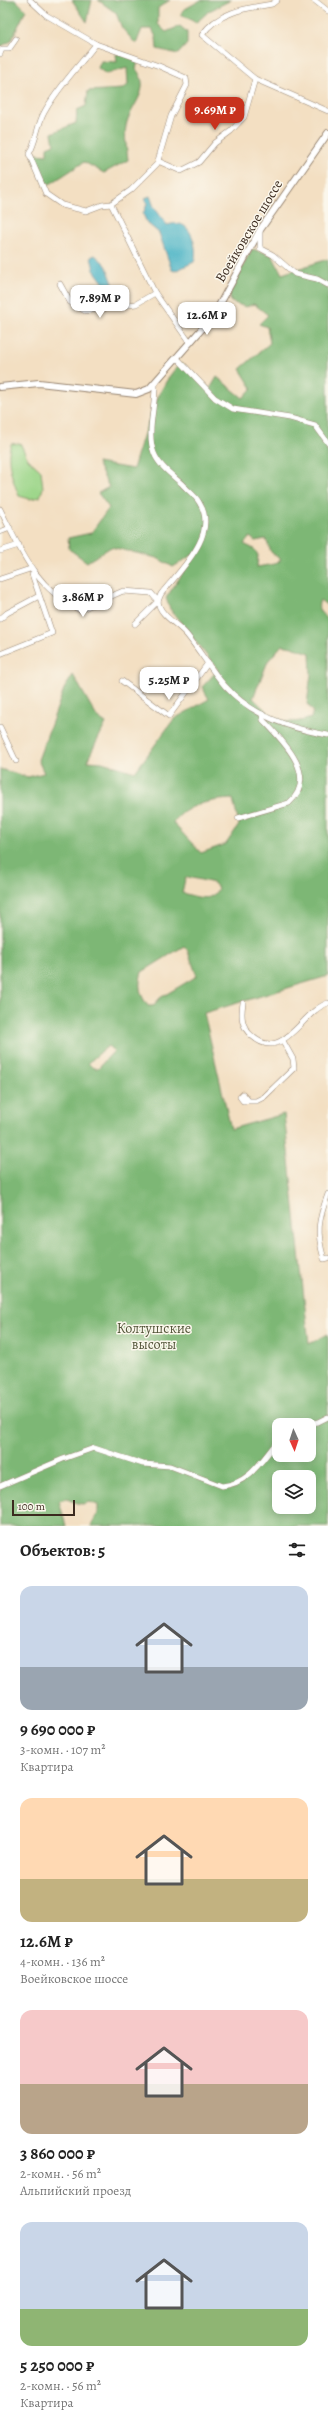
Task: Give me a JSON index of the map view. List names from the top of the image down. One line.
{"streets":{"street":["Воейковское шоссе"]},"parks":["Колтушские высоты"],"scale_bar":"100 m","north":"bottom","page":{"price":["9.69M ₽","7.89M ₽","12.6M ₽","3.86M ₽","5.25M ₽"],"scale":"100 m","heading":"Объектов: 5","list":[{"name":"9 690 000 ₽","note":"3-комн. · 107 m² · Квартира"},{"name":"12.6M ₽","note":"4-комн. · 136 m² · Воейковское шоссе"},{"name":"3 860 000 ₽","note":"2-комн. · 56 m² · Альпийский проезд"},{"name":"5 250 000 ₽","note":"2-комн. · 56 m² · Квартира"}]}}
